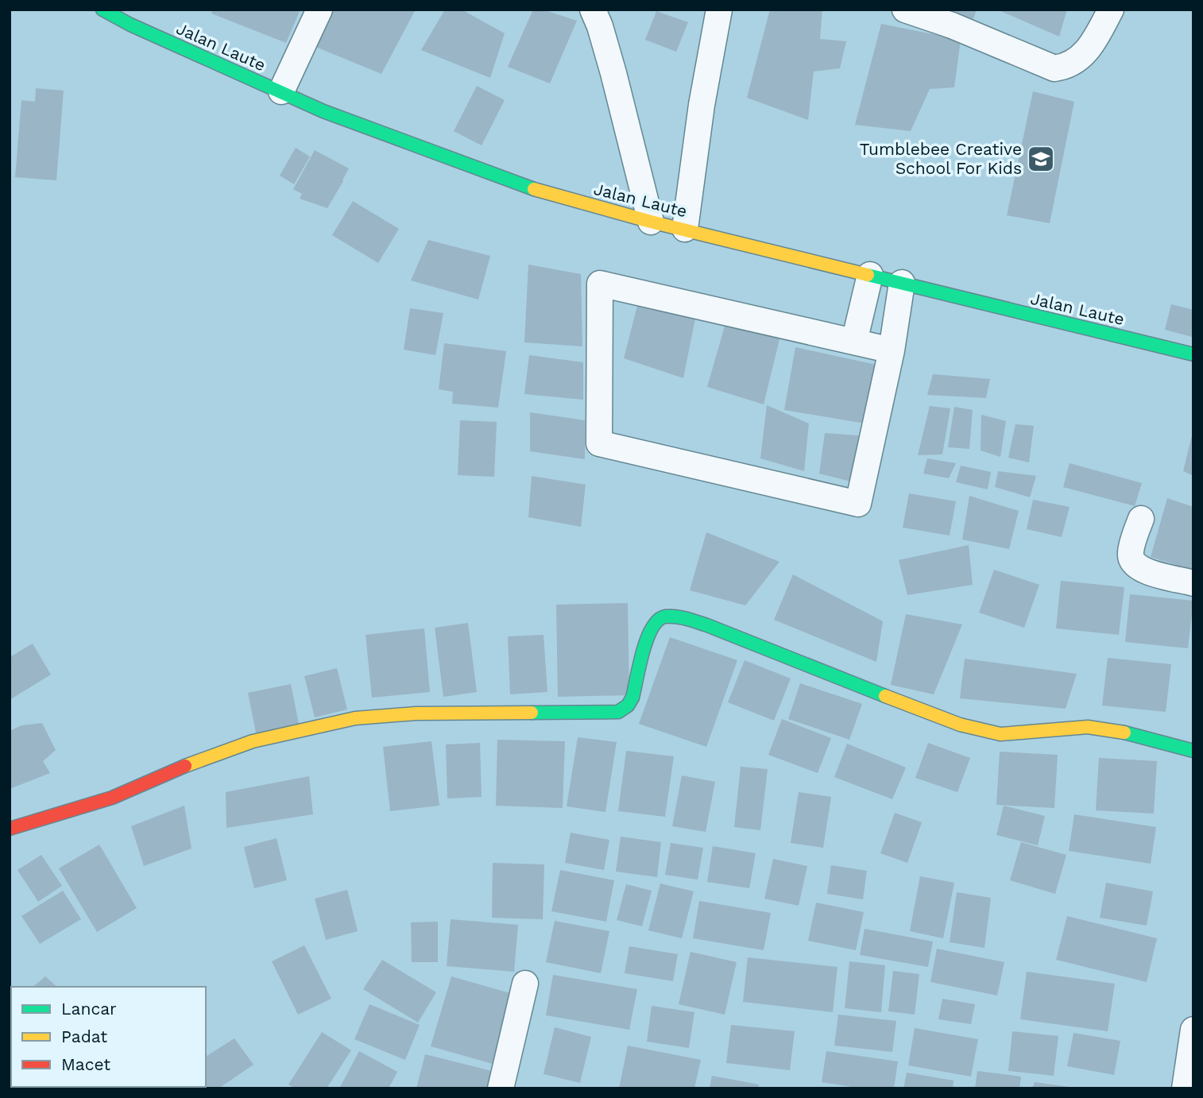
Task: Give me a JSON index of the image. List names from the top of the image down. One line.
{"streets":{"street":["Jalan Laute"]},"places":{"school or university":["Tumblebee Creative School For Kids"]},"legend":["Lancar","Padat","Macet"]}
